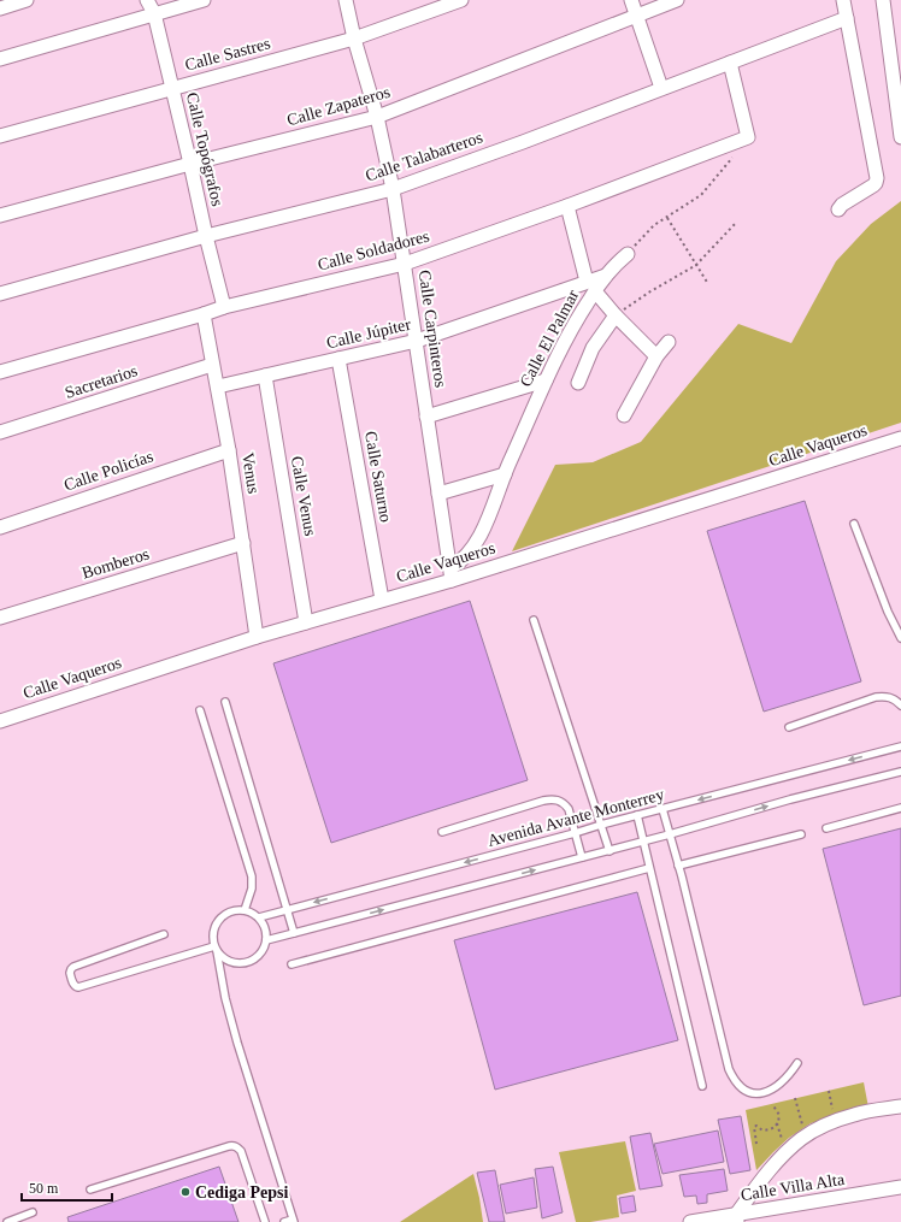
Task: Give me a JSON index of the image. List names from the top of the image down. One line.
{"streets":{"street":["Calle Sastres","Calle Zapateros","Calle Topógrafos","Calle Talabarteros","Calle Soldadores","Calle Carpinteros","Calle Júpiter","Calle El Palmar","Sacretarios","Calle Vaqueros","Calle Policías","Venus","Calle Saturno","Calle Venus","Bomberos","Calle Villa Alta"],"lane":["Avenida Avante Monterrey"]},"crossings":[["Calle Sastres","Calle Topógrafos"],["Calle Sastres","Calle Carpinteros"],["Calle Zapateros","Calle Topógrafos"],["Calle Zapateros","Calle Carpinteros"],["Calle Topógrafos","Calle Talabarteros"],["Calle Topógrafos","Calle Soldadores"],["Calle Talabarteros","Calle Carpinteros"],["Calle Soldadores","Calle Carpinteros"],["Calle Soldadores","Venus"],["Calle Carpinteros","Calle Júpiter"],["Calle Carpinteros","Calle El Palmar"],["Calle Carpinteros","Calle Vaqueros"],["Calle Júpiter","Calle El Palmar"],["Calle Júpiter","Venus"],["Calle Júpiter","Calle Saturno"],["Calle Júpiter","Calle Venus"],["Calle El Palmar","Calle Vaqueros"],["Sacretarios","Venus"],["Calle Vaqueros","Venus"],["Calle Vaqueros","Calle Saturno"],["Calle Vaqueros","Calle Venus"],["Calle Policías","Venus"],["Venus","Bomberos"]],"places":["Cediga Pepsi"],"scale_bar":"50 m"}
